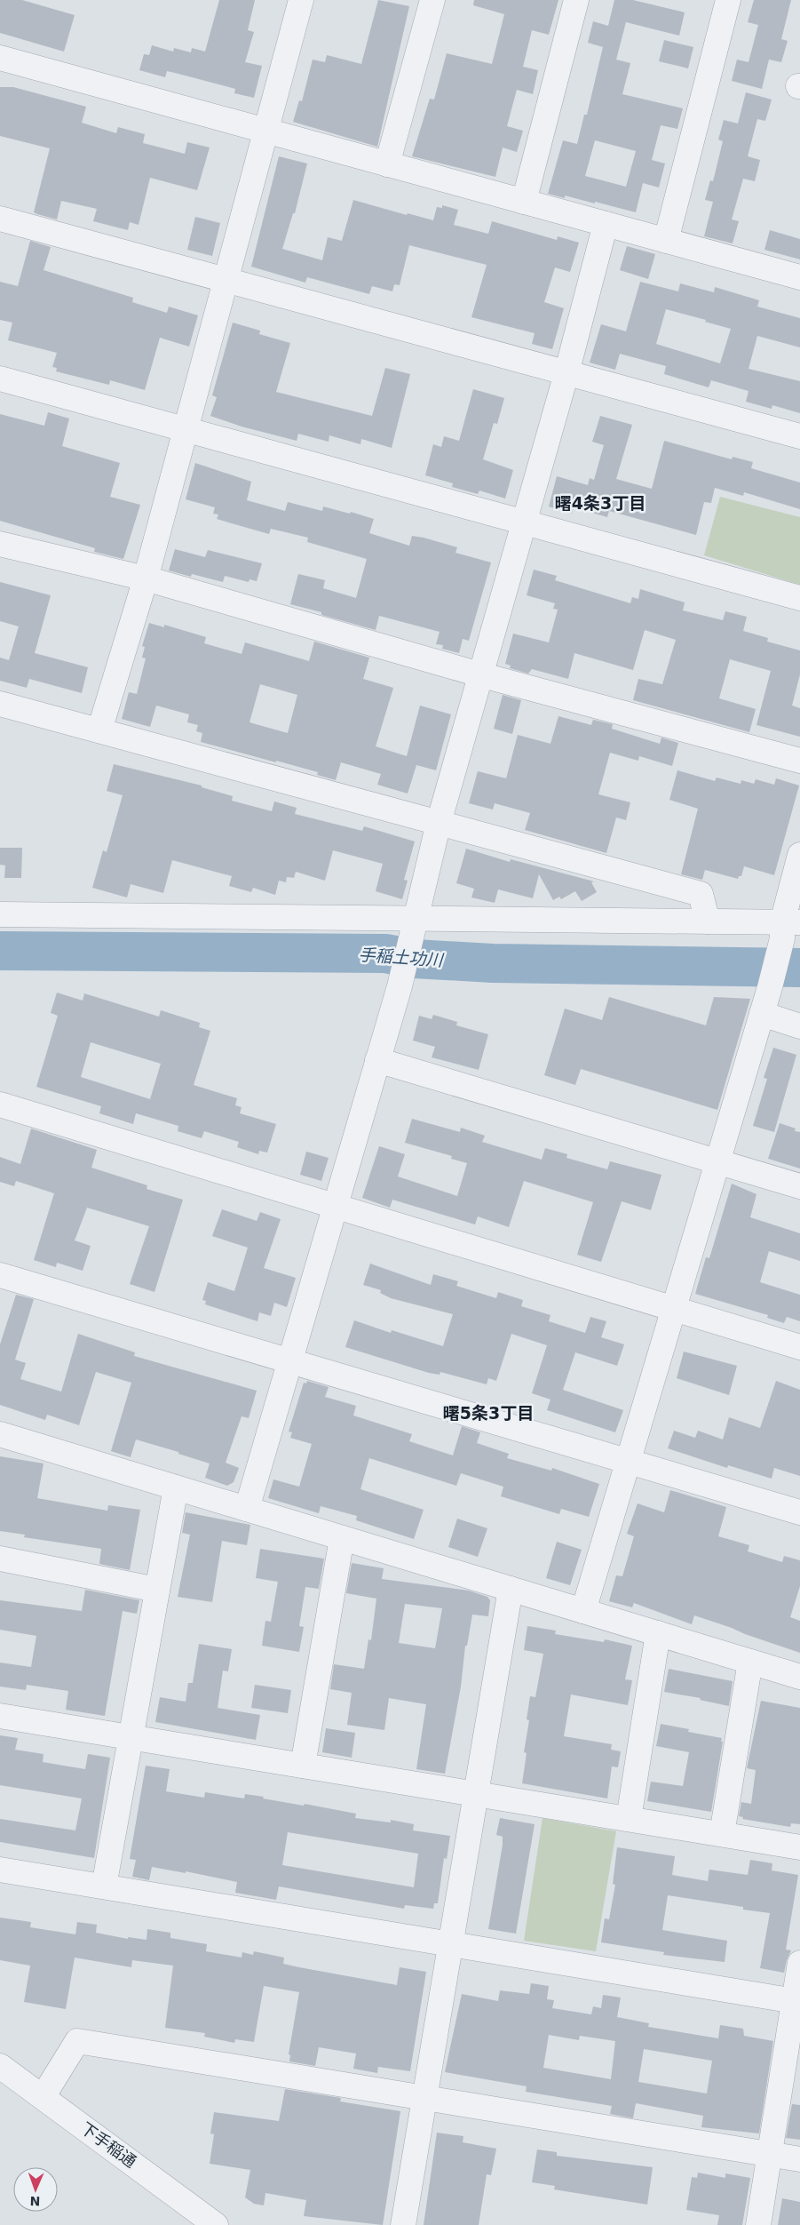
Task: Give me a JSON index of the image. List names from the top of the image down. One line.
{"streets":{"street":["下手稲通"]},"districts":["曙4条3丁目","曙5条3丁目"],"water":["手稲土功川"],"north":"bottom"}
